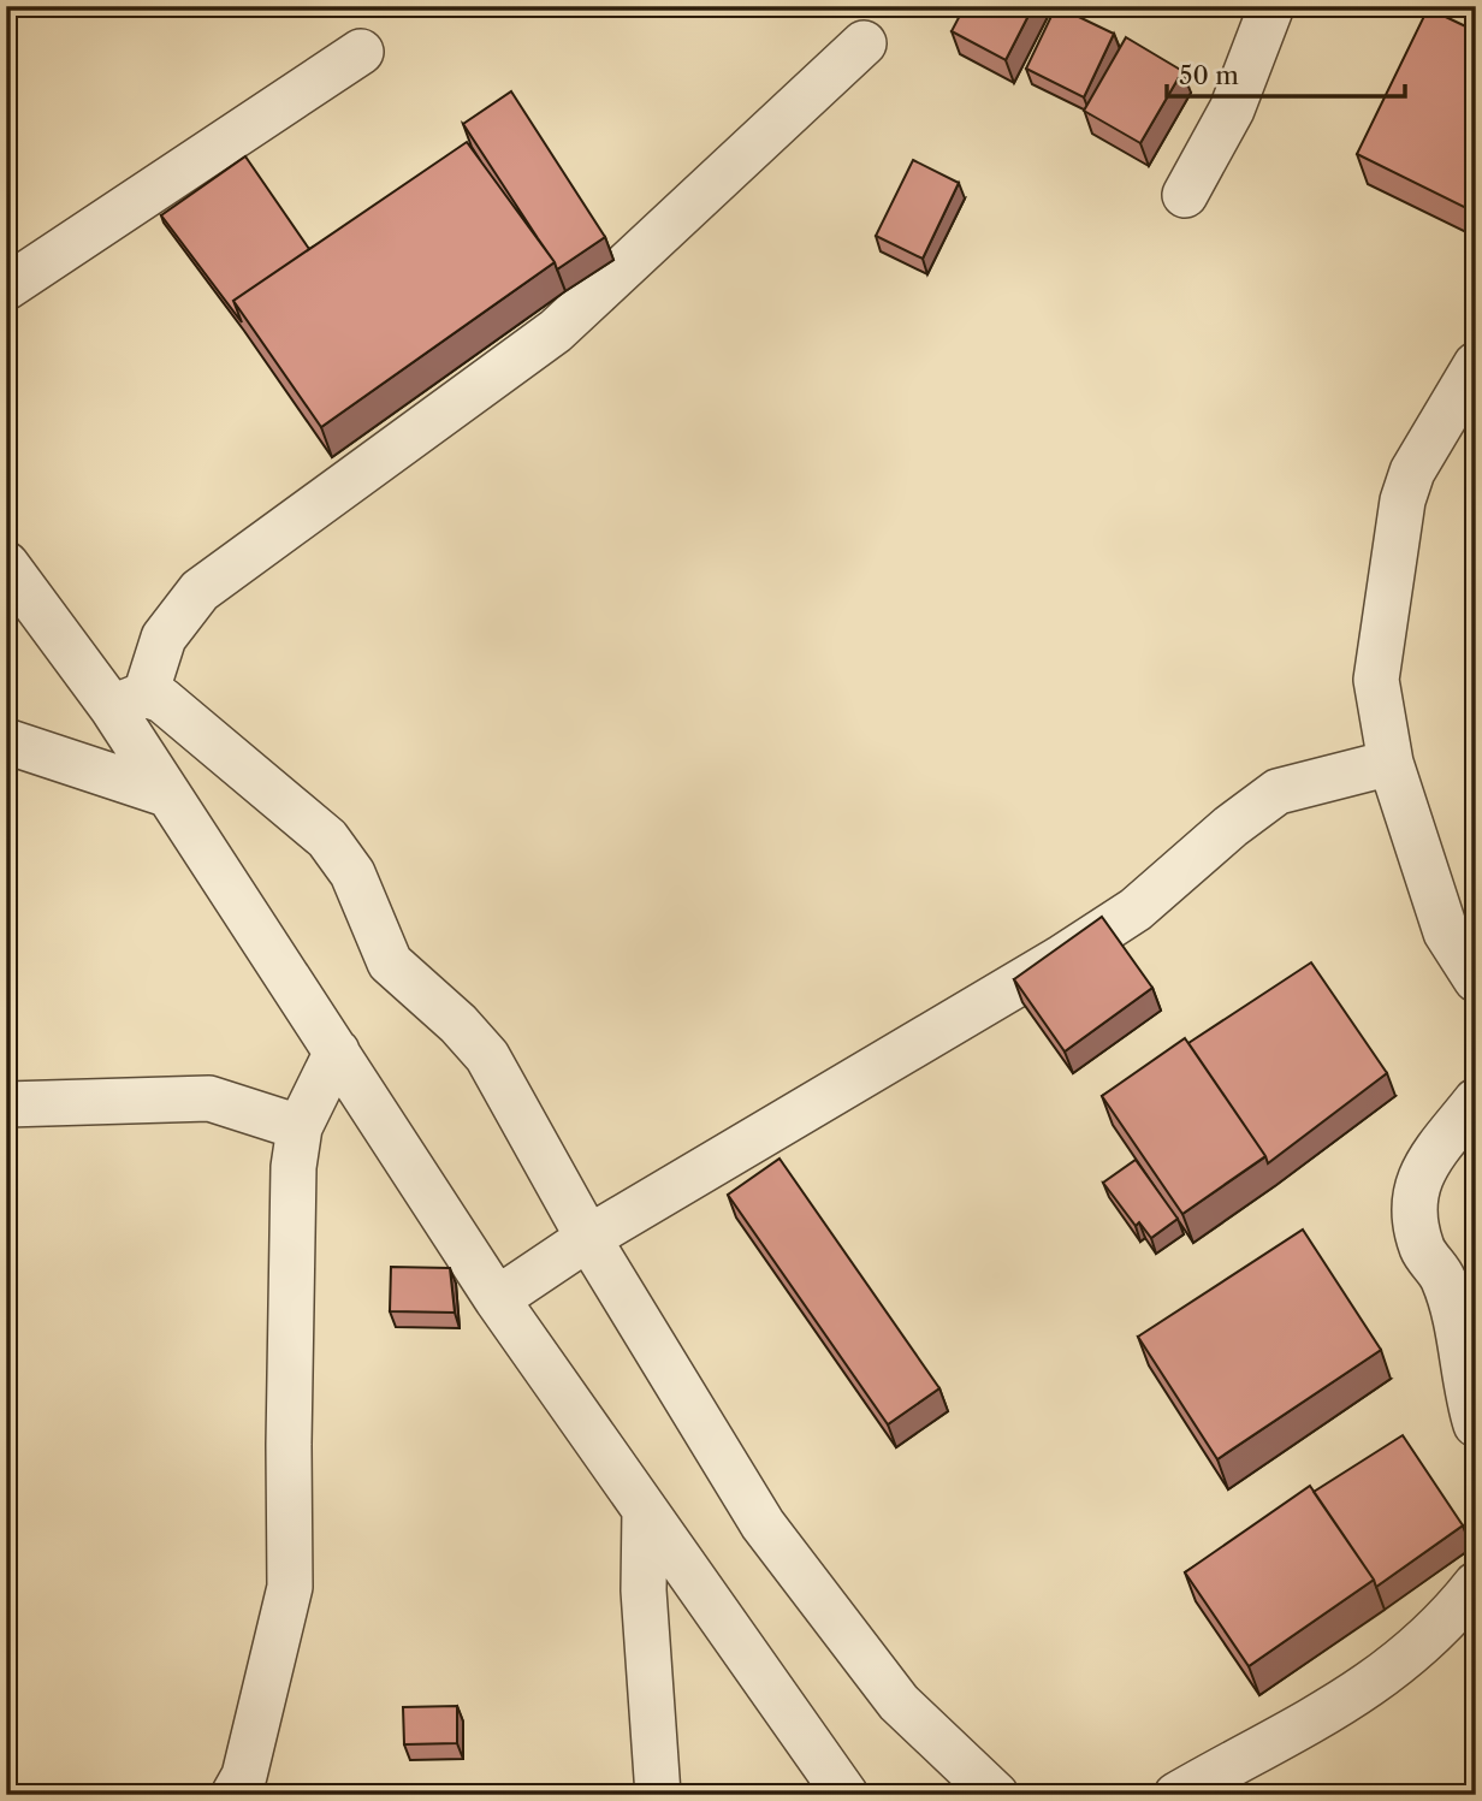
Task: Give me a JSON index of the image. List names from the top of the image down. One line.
{"scale_bar":"50 m"}
